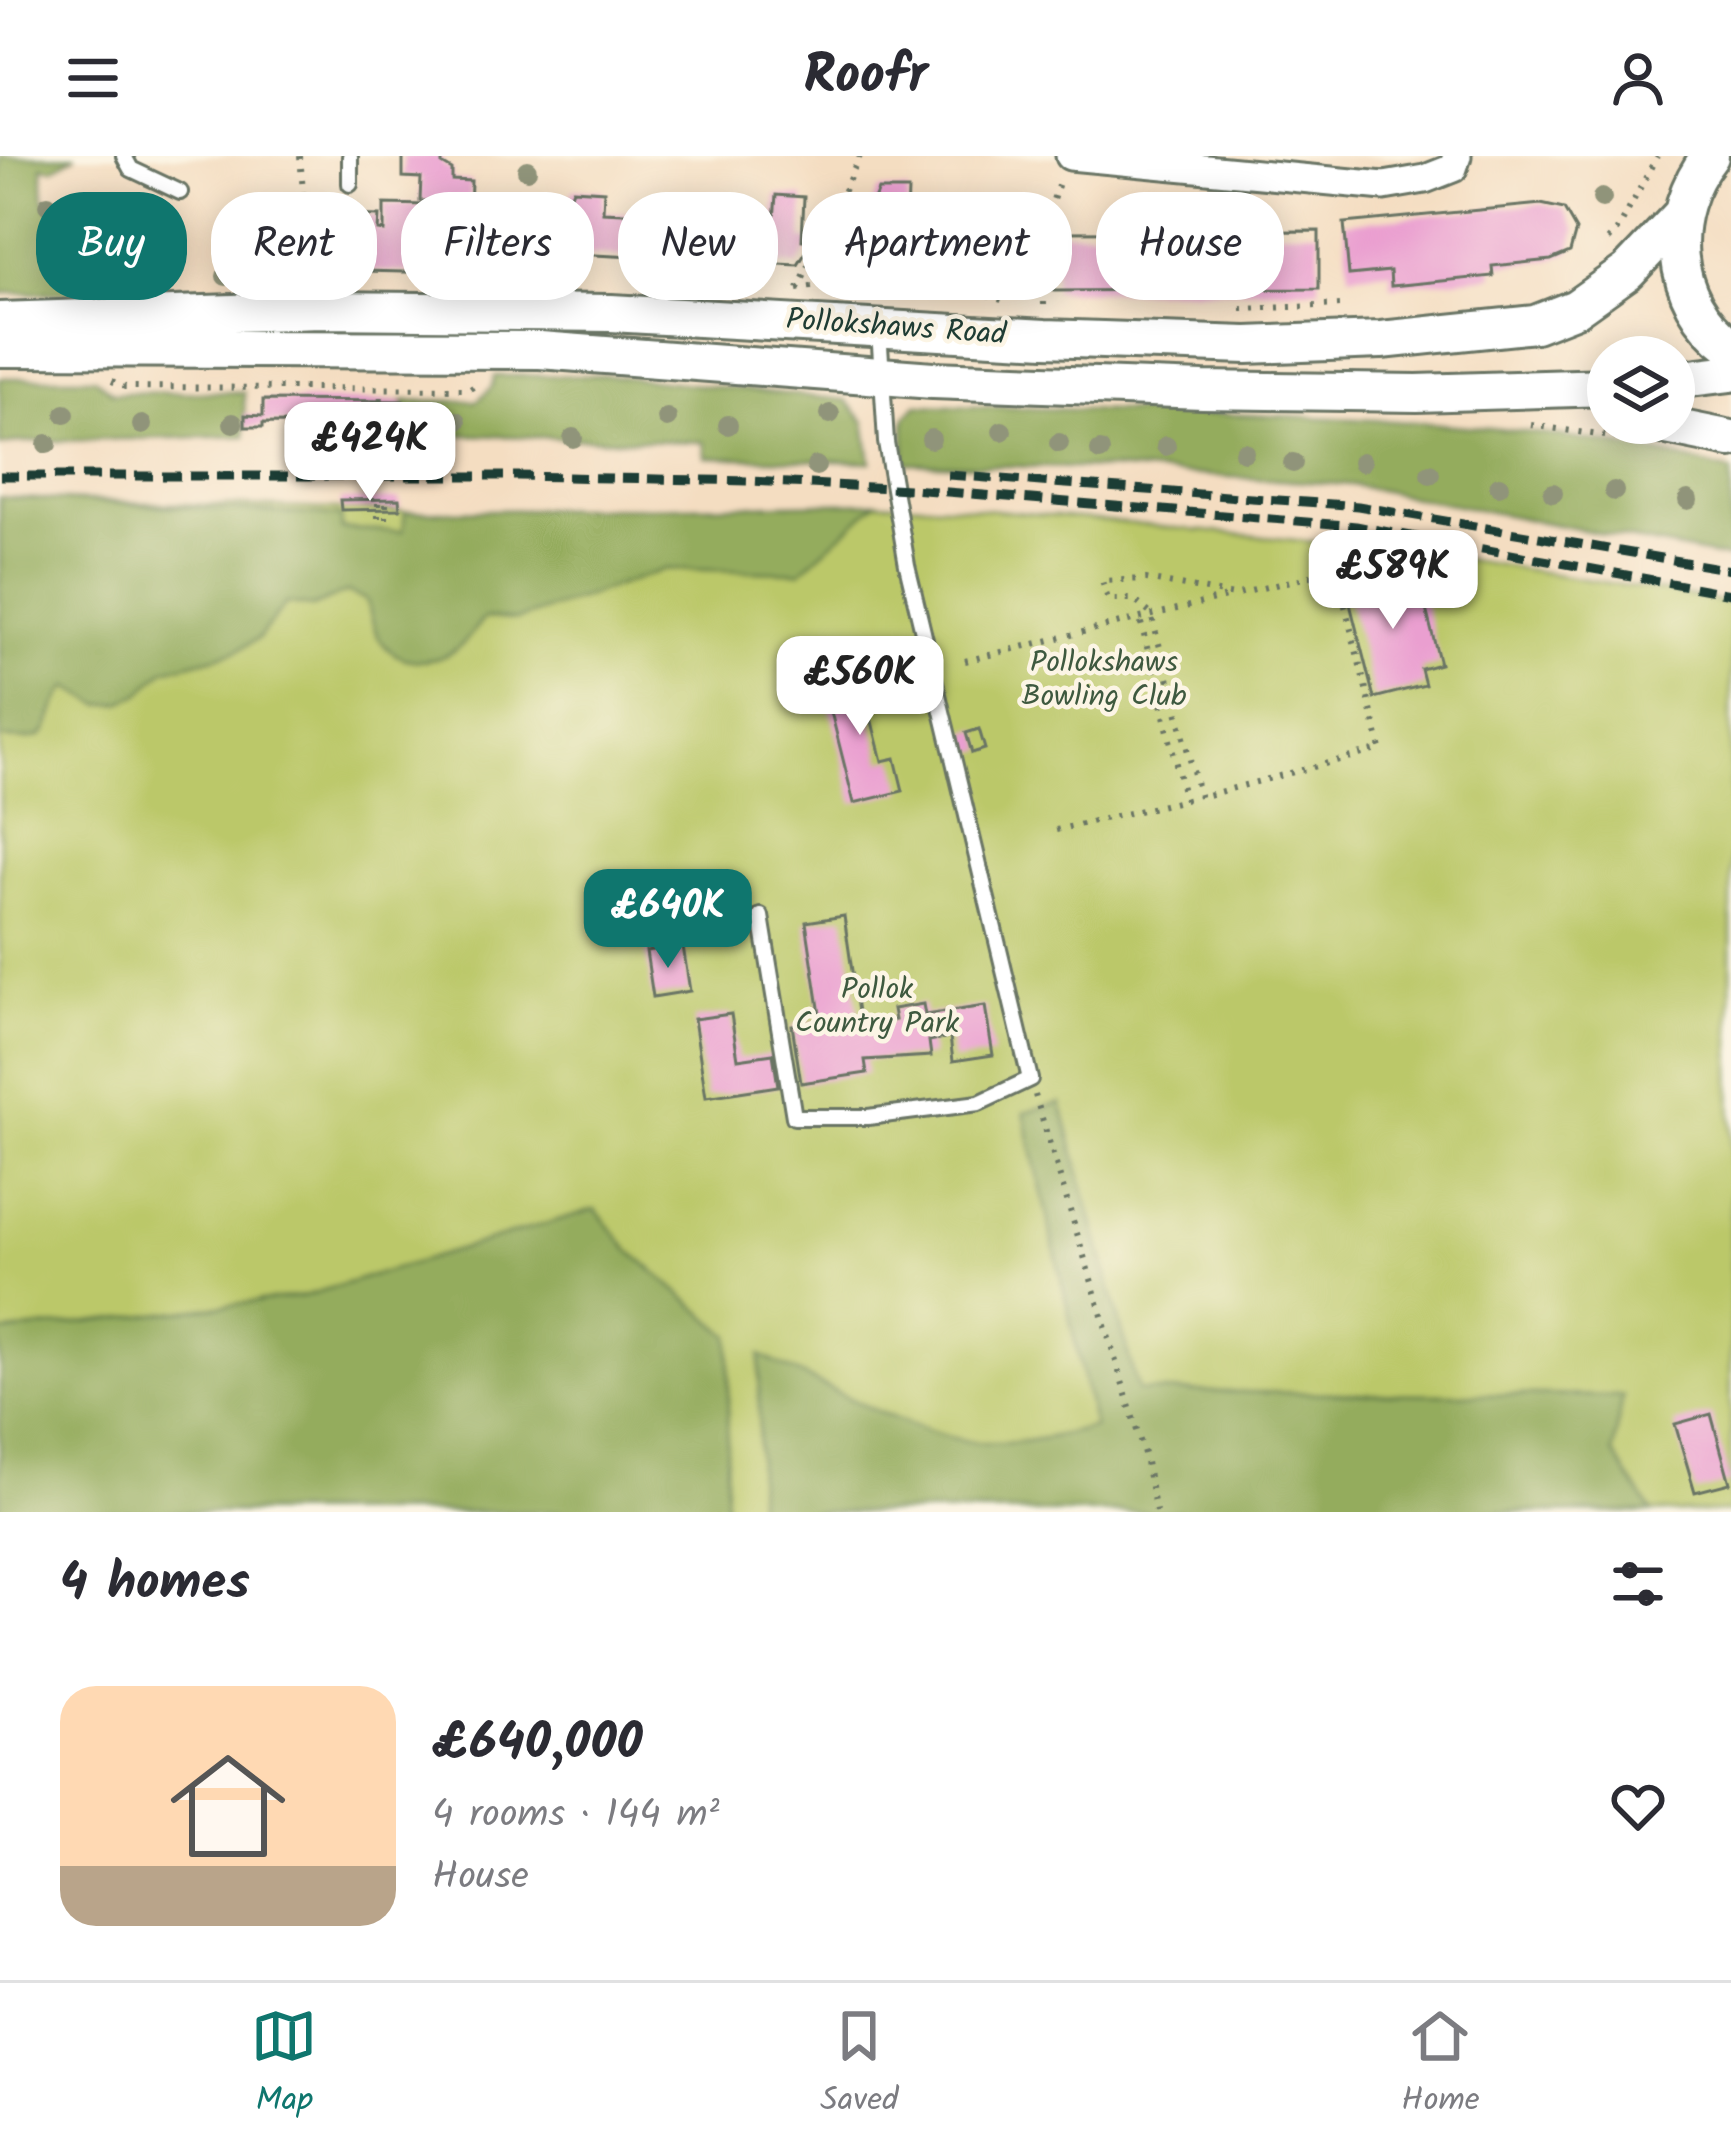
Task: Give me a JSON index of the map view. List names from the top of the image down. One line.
{"streets":{"main road":["Pollokshaws Road"]},"parks":["Pollokshaws Bowling Club","Pollok Country Park"],"page":{"header":"Roofr","chip":["Buy","Rent","Filters","New","Apartment","House"],"price":["£424K","£589K","£560K","£640K"],"heading":"4 homes","list":[{"name":"£640,000","note":"4 rooms · 144 m² · House"}],"tabs":["Map","Saved","Home"]}}
